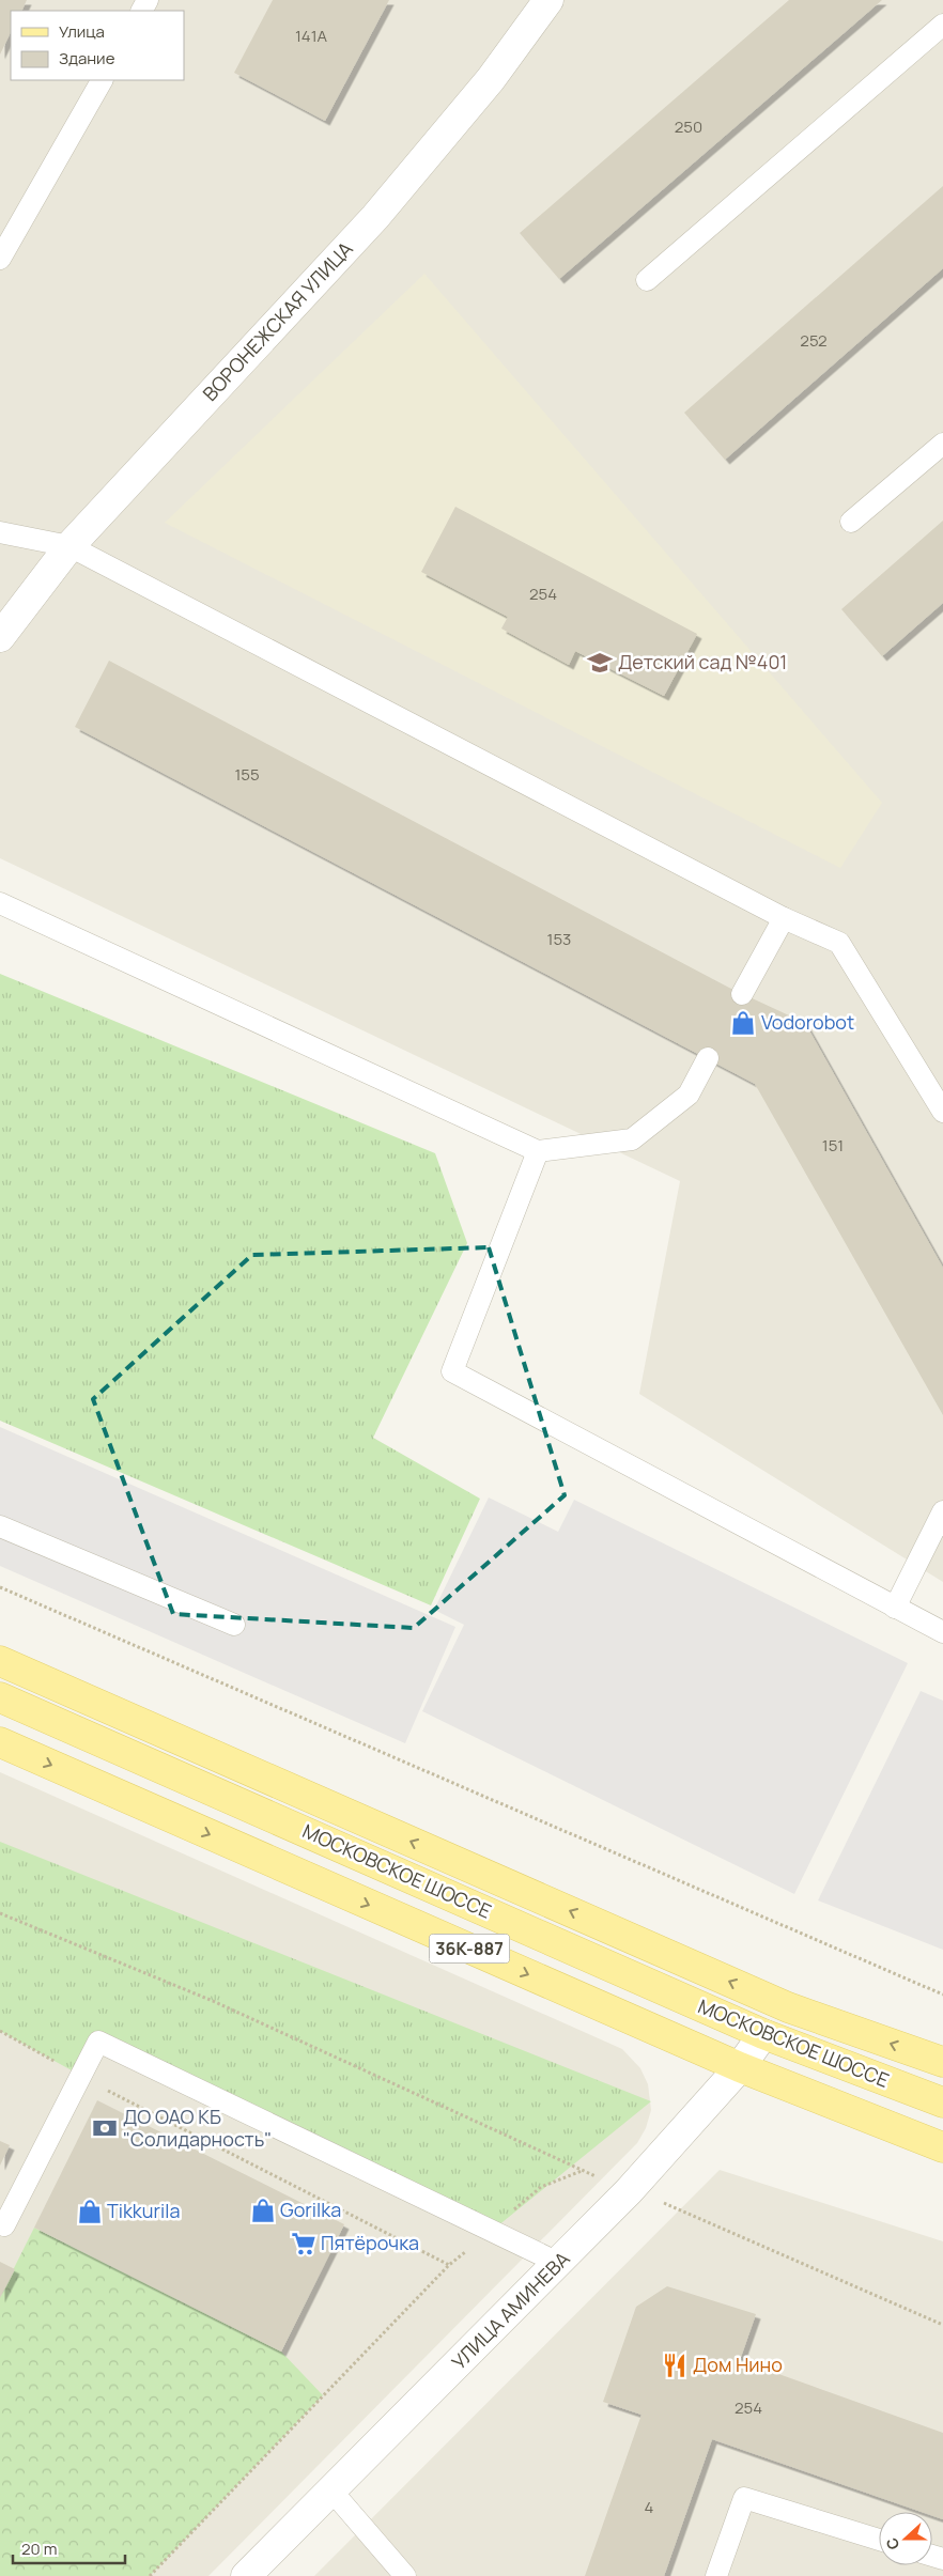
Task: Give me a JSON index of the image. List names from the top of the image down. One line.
{"streets":{"main road":["МОСКОВСКОЕ ШОССЕ","36К-887"],"street":["ВОРОНЕЖСКАЯ УЛИЦА","УЛИЦА АМИНЕВА"]},"crossings":[["МОСКОВСКОЕ ШОССЕ","УЛИЦА АМИНЕВА"],["36К-887","УЛИЦА АМИНЕВА"]],"places":{"school or university":["Детский сад №401"],"shop":["Vodorobot","Gorilka","Tikkurila"],"bank":["ДО ОАО КБ \"Солидарность\""],"supermarket":["Пятёрочка"],"restaurant":["Дом Нино"]},"house_numbers":["141А","250","252","254","155","153","151","254","4"],"legend":["Улица","Здание"],"scale_bar":"20 m","north":"left"}
